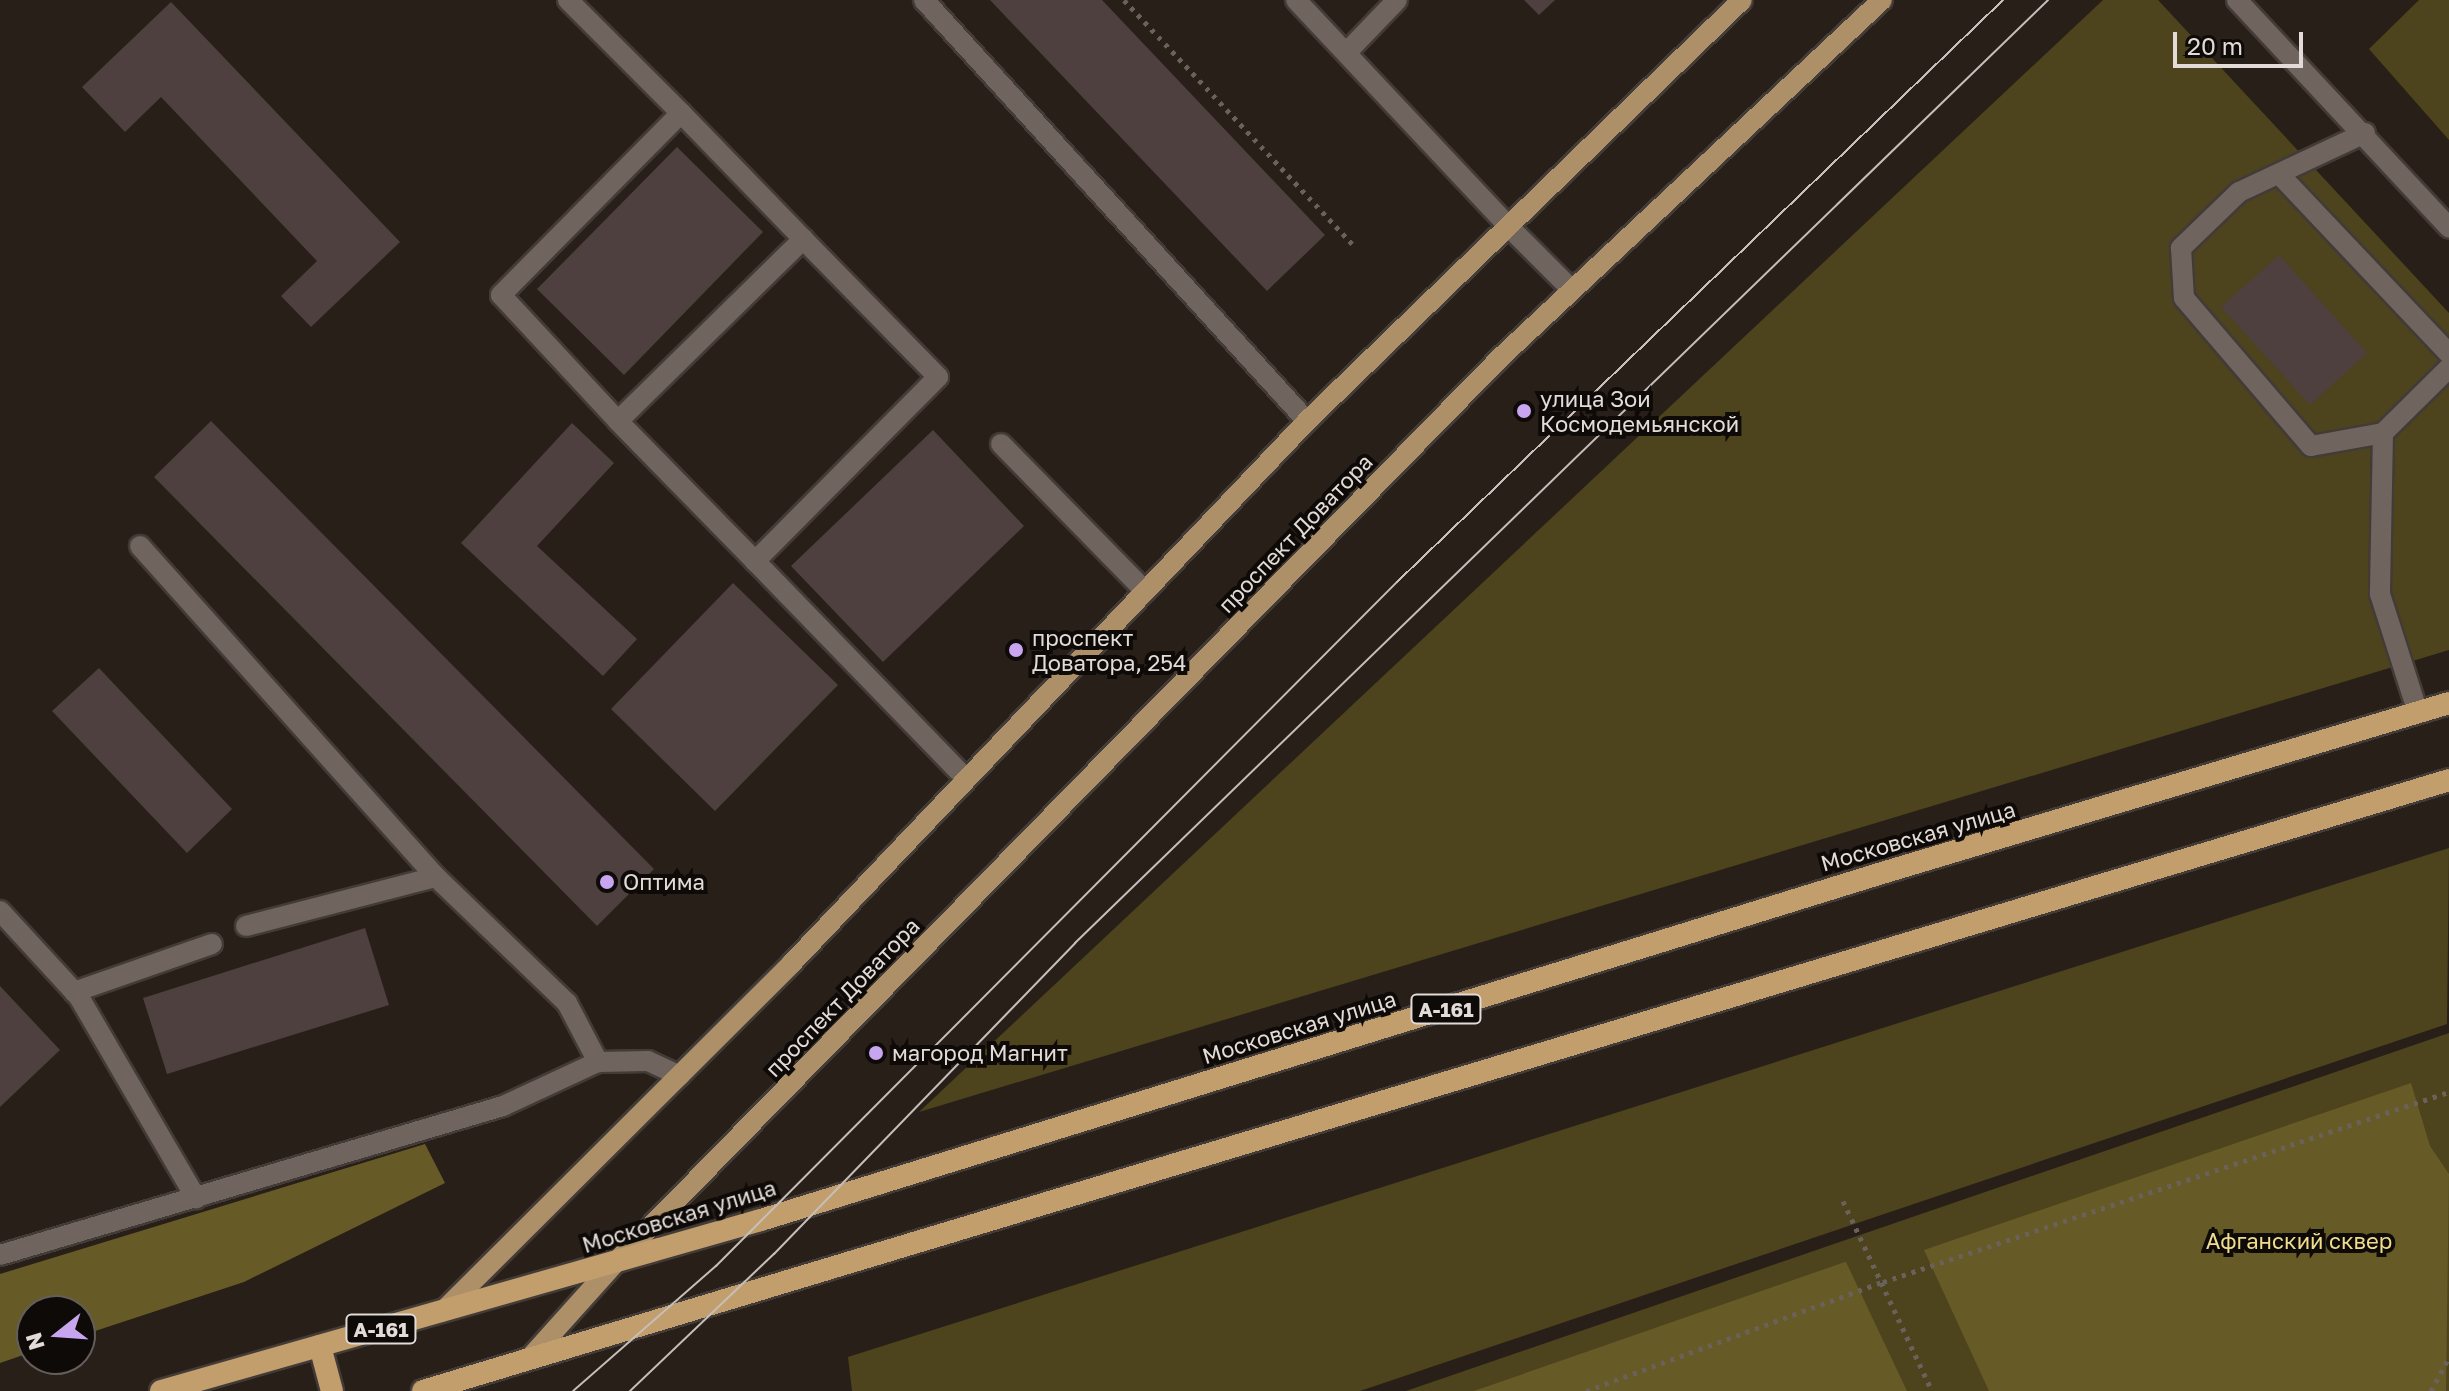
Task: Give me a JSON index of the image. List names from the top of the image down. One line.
{"streets":{"highway":["Московская улица","А-161"],"main road":["проспект Доватора"]},"crossings":[["проспект Доватора","Московская улица"]],"parks":["Афганский сквер"],"places":["улица Зои Космодемьянской","проспект Доватора, 254","Оптима","магород Магнит"],"scale_bar":"20 m","north":"left"}
